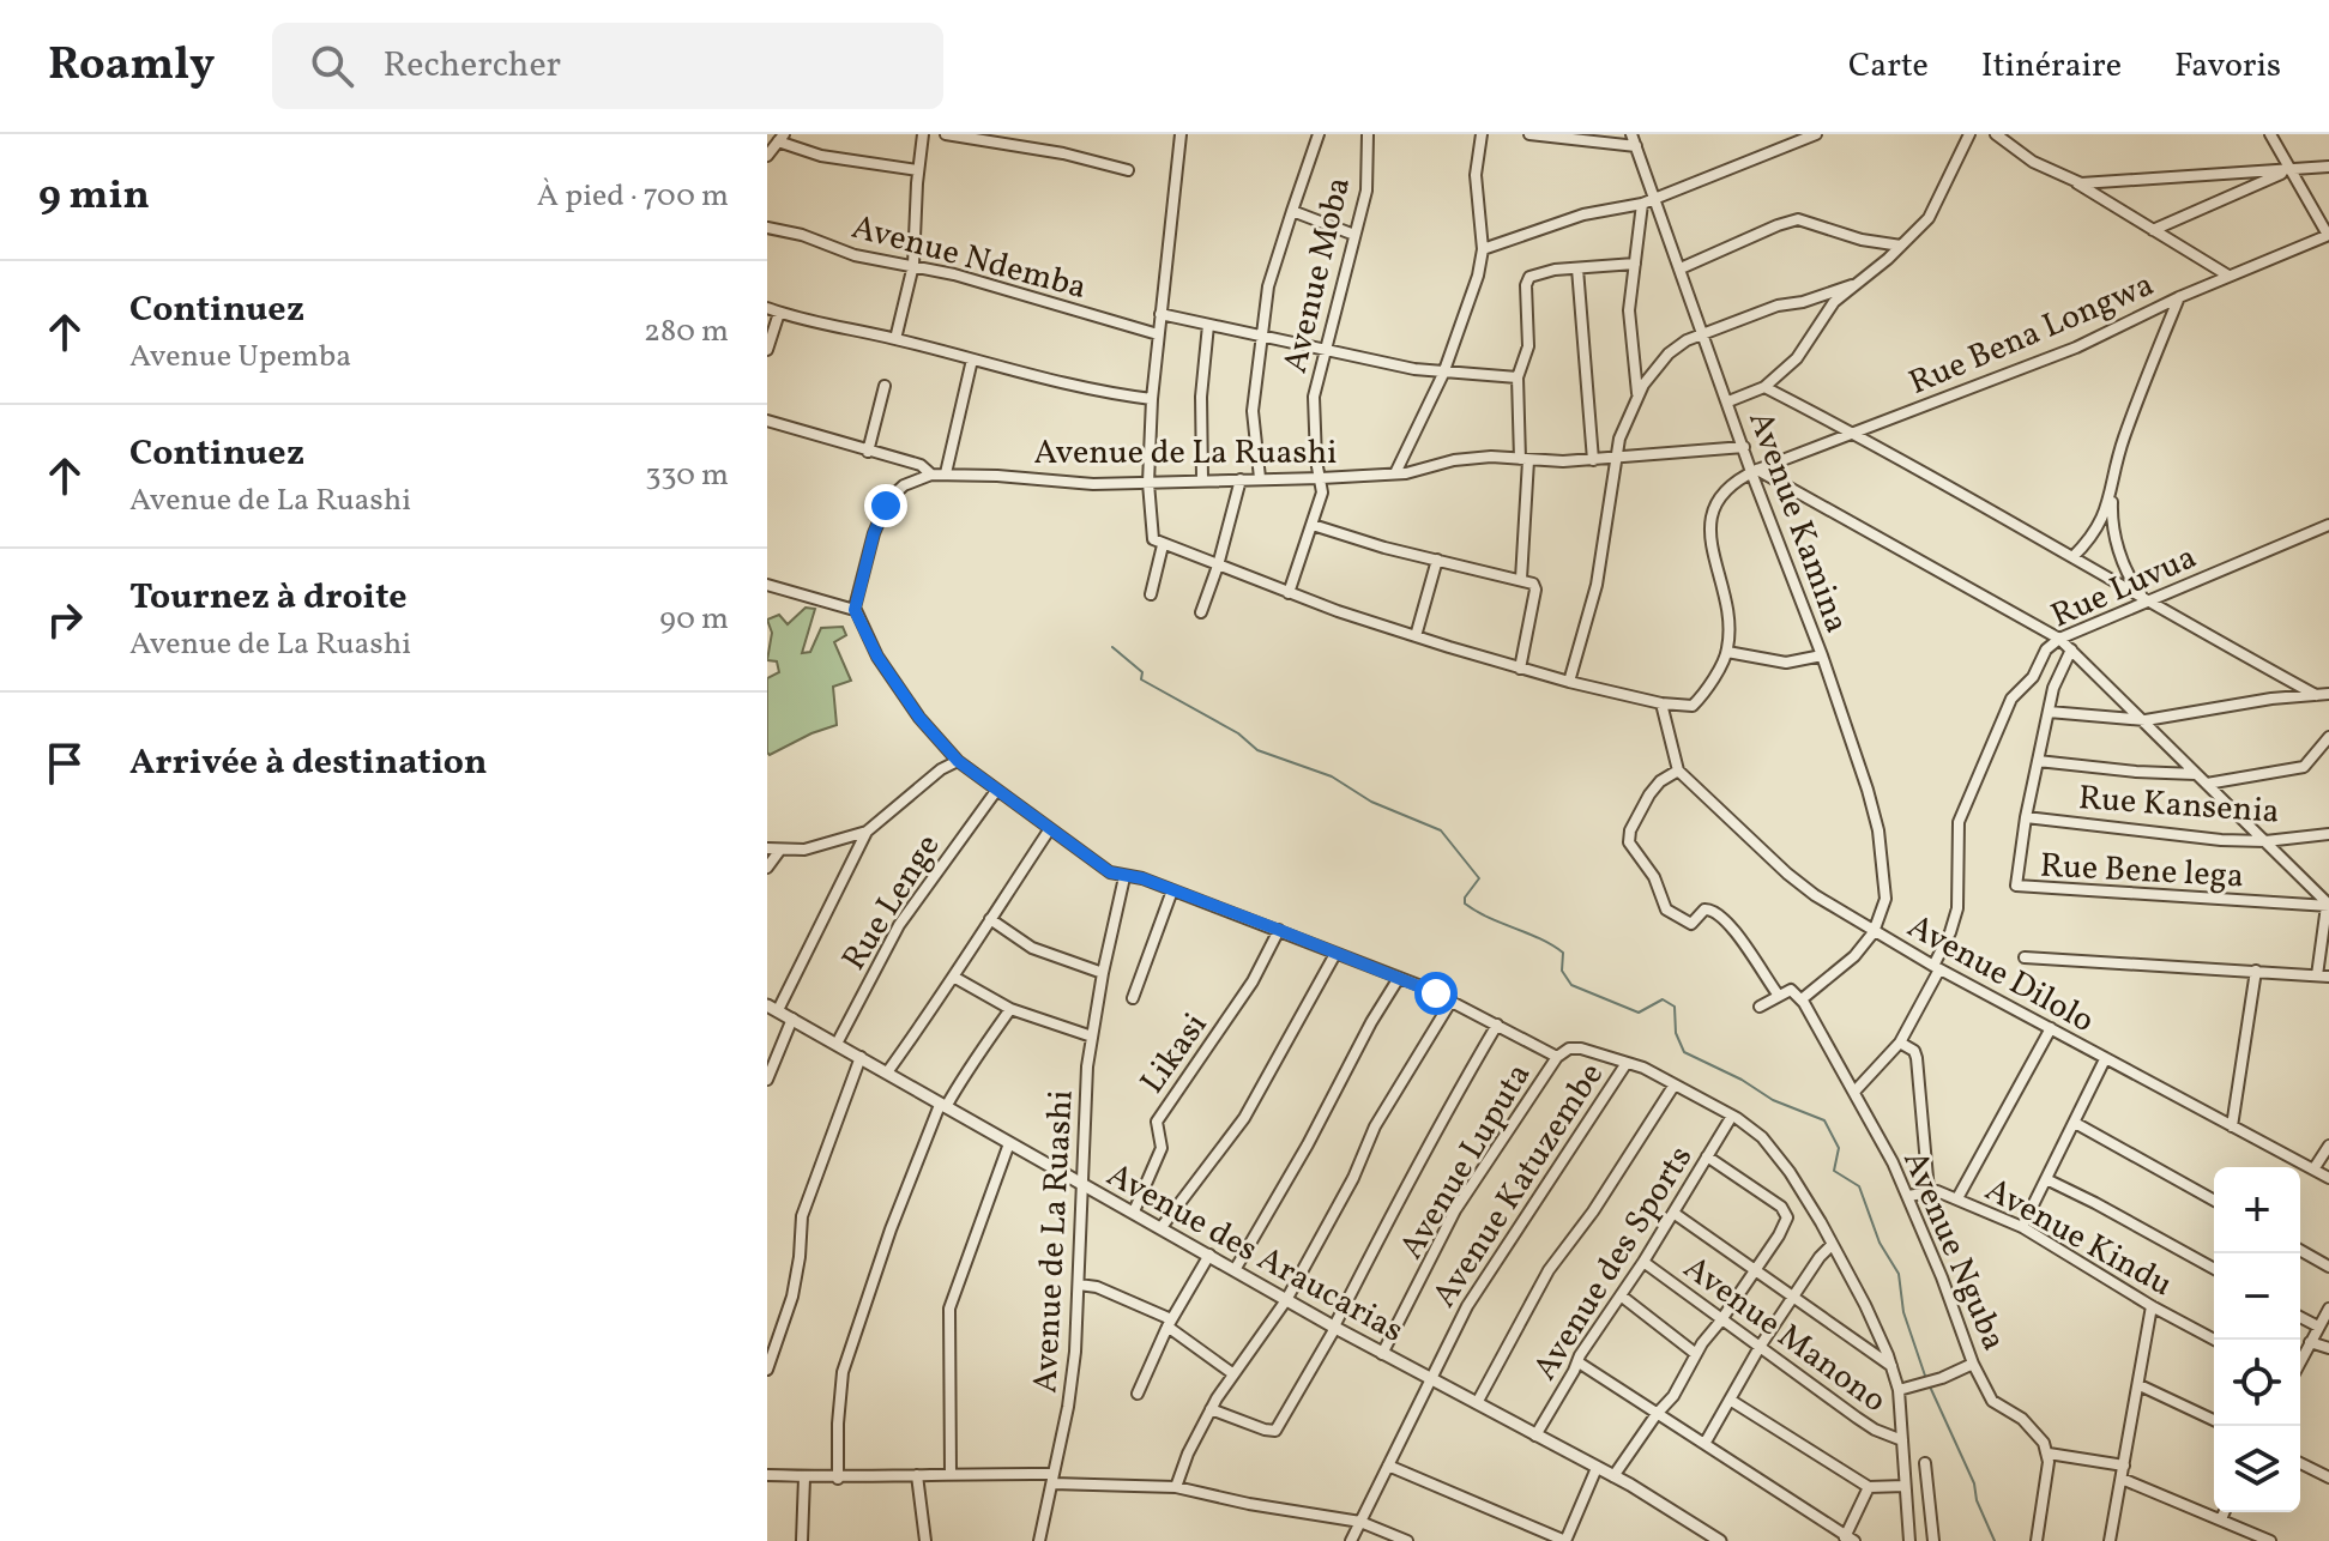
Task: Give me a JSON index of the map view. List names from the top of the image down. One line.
{"streets":{"street":["Avenue Ndemba","Avenue Moba","Rue Bena Longwa","Avenue de La Ruashi","Avenue Kamina","Rue Luvua","Rue Kansenia","Rue Bene lega","Rue Lenge","Avenue Dilolo","Likasi","Avenue Luputa","Avenue Katuzembe","Avenue Kindu","Avenue Nguba","Avenue des Araucarias","Avenue des Sports","Avenue Manono"]},"crossings":[["Avenue Moba","Avenue de La Ruashi"],["Rue Bena Longwa","Avenue Kamina"],["Avenue de La Ruashi","Avenue Kamina"],["Avenue de La Ruashi","Avenue des Araucarias"],["Avenue Kamina","Avenue Dilolo"],["Rue Luvua","Avenue Dilolo"],["Rue Luvua","Avenue Nguba"],["Rue Kansenia","Rue Bene lega"],["Rue Lenge","Avenue des Araucarias"],["Likasi","Avenue des Araucarias"],["Avenue Luputa","Avenue Katuzembe"],["Avenue Luputa","Avenue des Araucarias"],["Avenue Katuzembe","Avenue des Araucarias"],["Avenue Kindu","Avenue Nguba"],["Avenue des Araucarias","Avenue des Sports"],["Avenue des Sports","Avenue Manono"]],"page":{"header":"Roamly","search":"Rechercher","nav":["Carte","Itinéraire","Favoris"],"heading":["9 min","À pied · 700 m"],"list":[["Continuez","Avenue Upemba","280 m"],["Continuez","Avenue de La Ruashi","330 m"],["Tournez à droite","Avenue de La Ruashi","90 m"],"Arrivée à destination"],"map_buttons":["+","−"]}}
